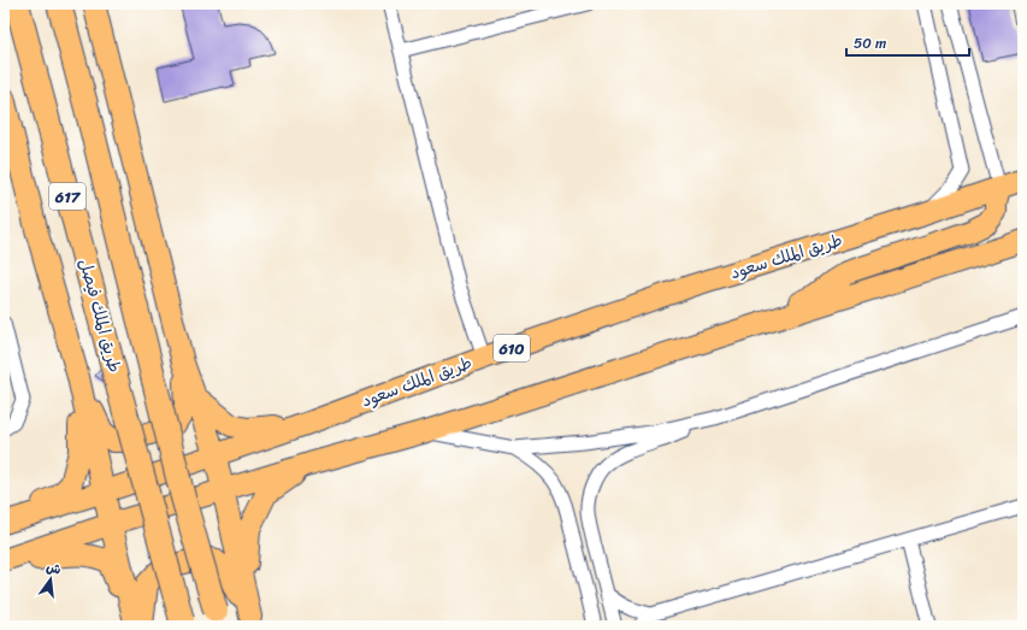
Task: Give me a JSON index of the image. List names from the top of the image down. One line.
{"streets":{"highway":["617","طريق الملك فيصل"],"main road":["طريق الملك سعود","610"]},"scale_bar":"50 m","north":"top"}
